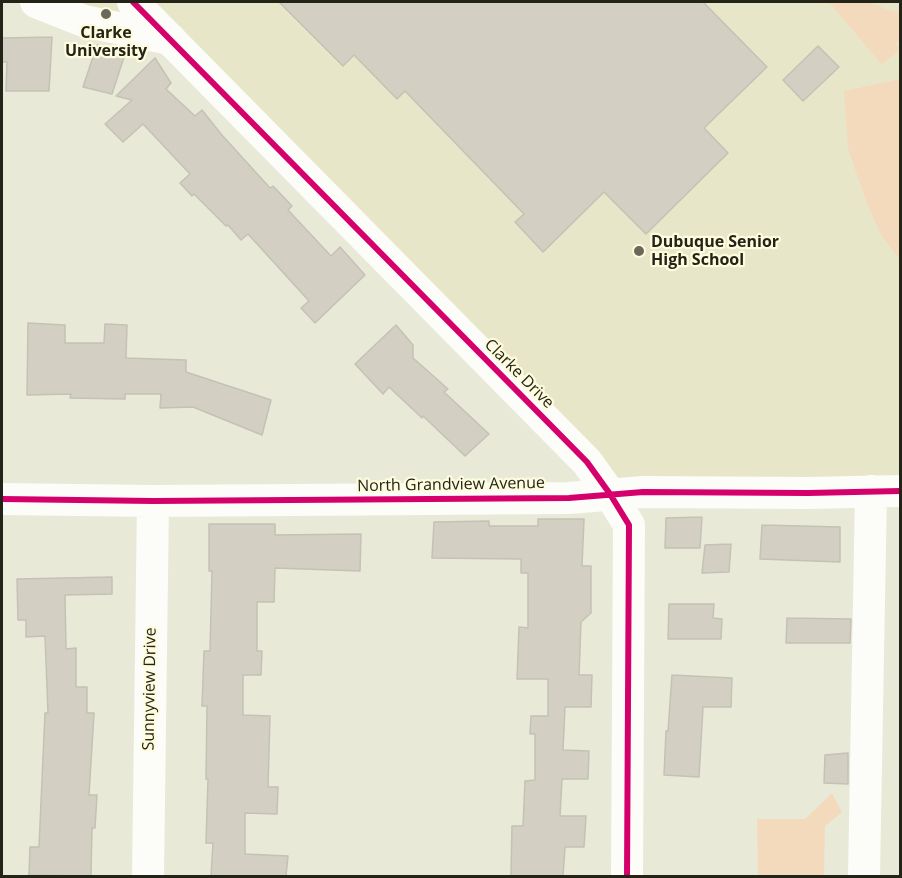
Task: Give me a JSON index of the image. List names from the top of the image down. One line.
{"streets":{"street":["Clarke Drive","North Grandview Avenue","Sunnyview Drive"]},"crossings":[["Clarke Drive","North Grandview Avenue"],["North Grandview Avenue","Sunnyview Drive"]],"places":["Clarke University","Dubuque Senior High School"]}
